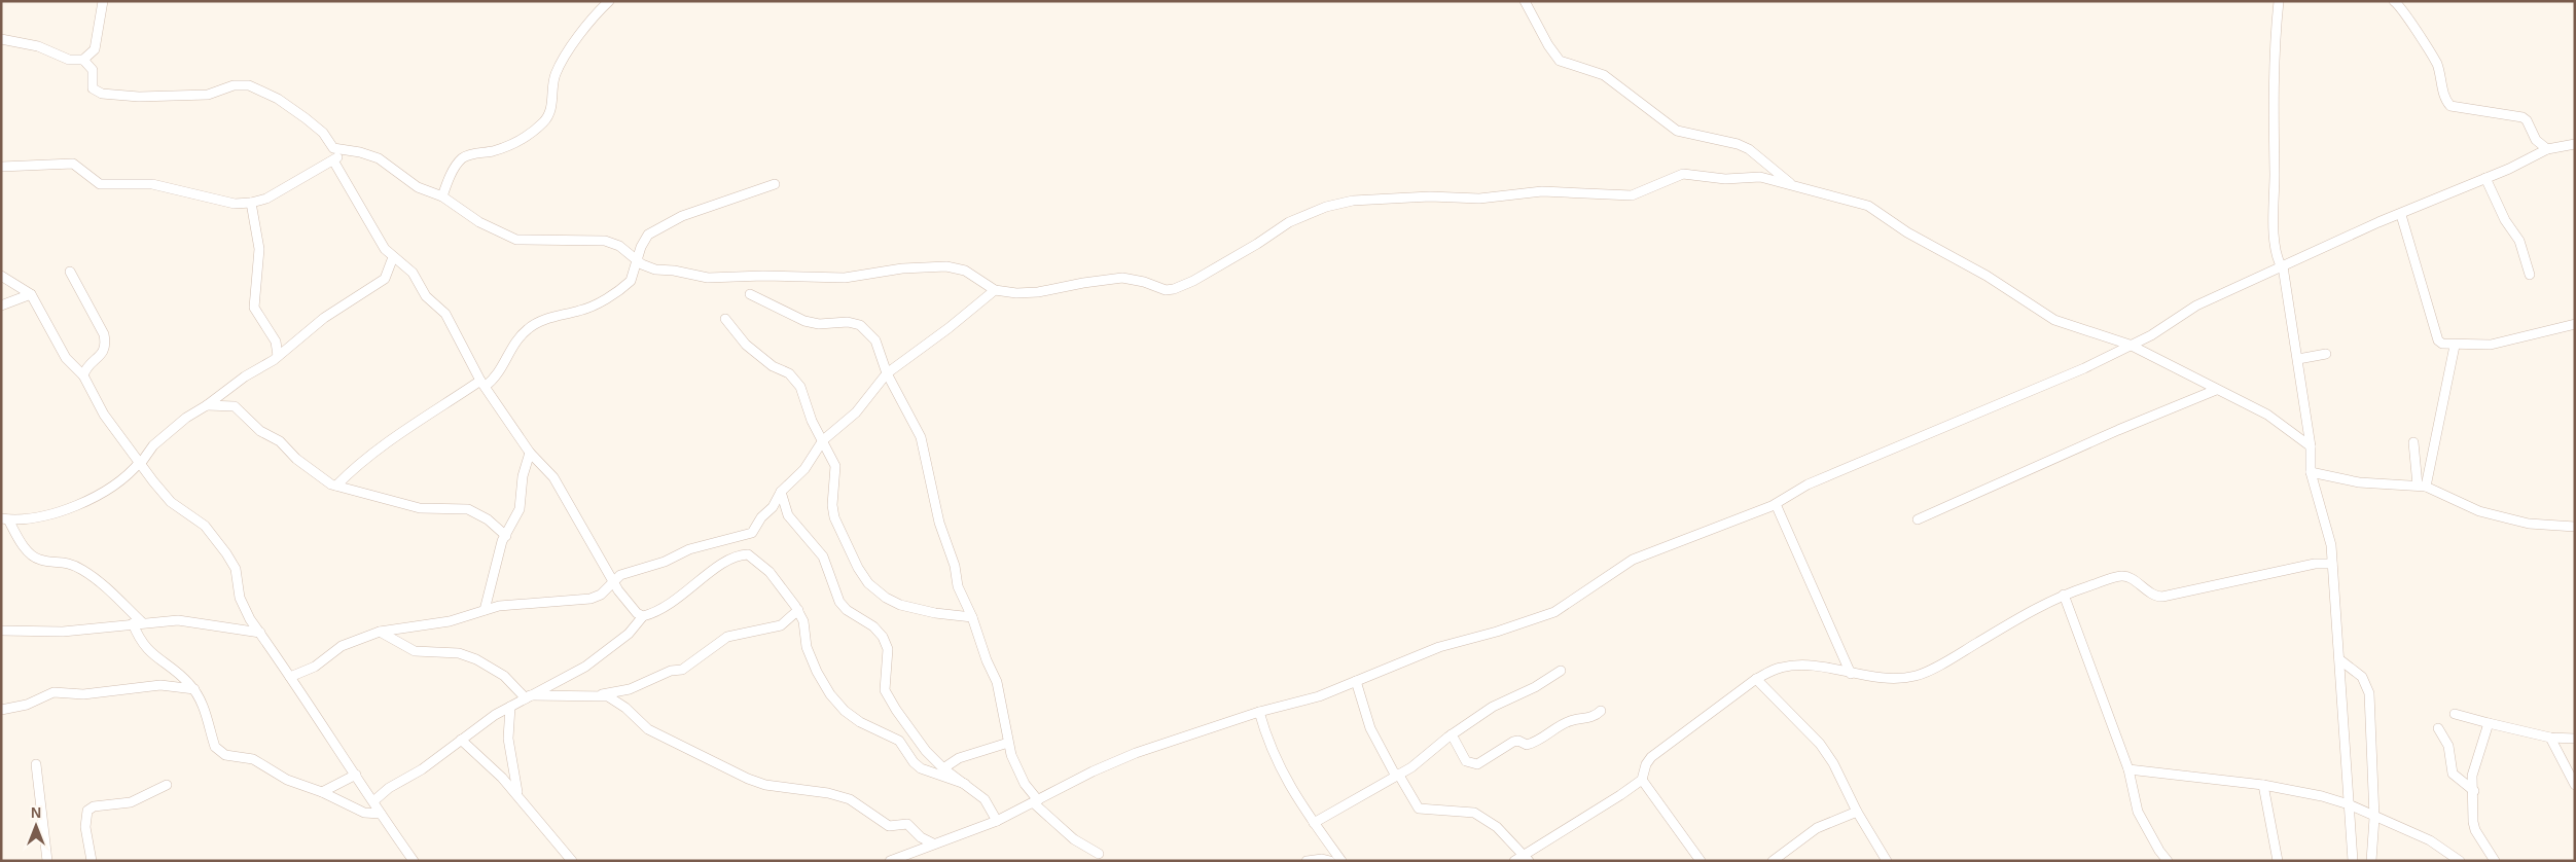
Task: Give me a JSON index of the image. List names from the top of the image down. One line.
{"north":"top"}
